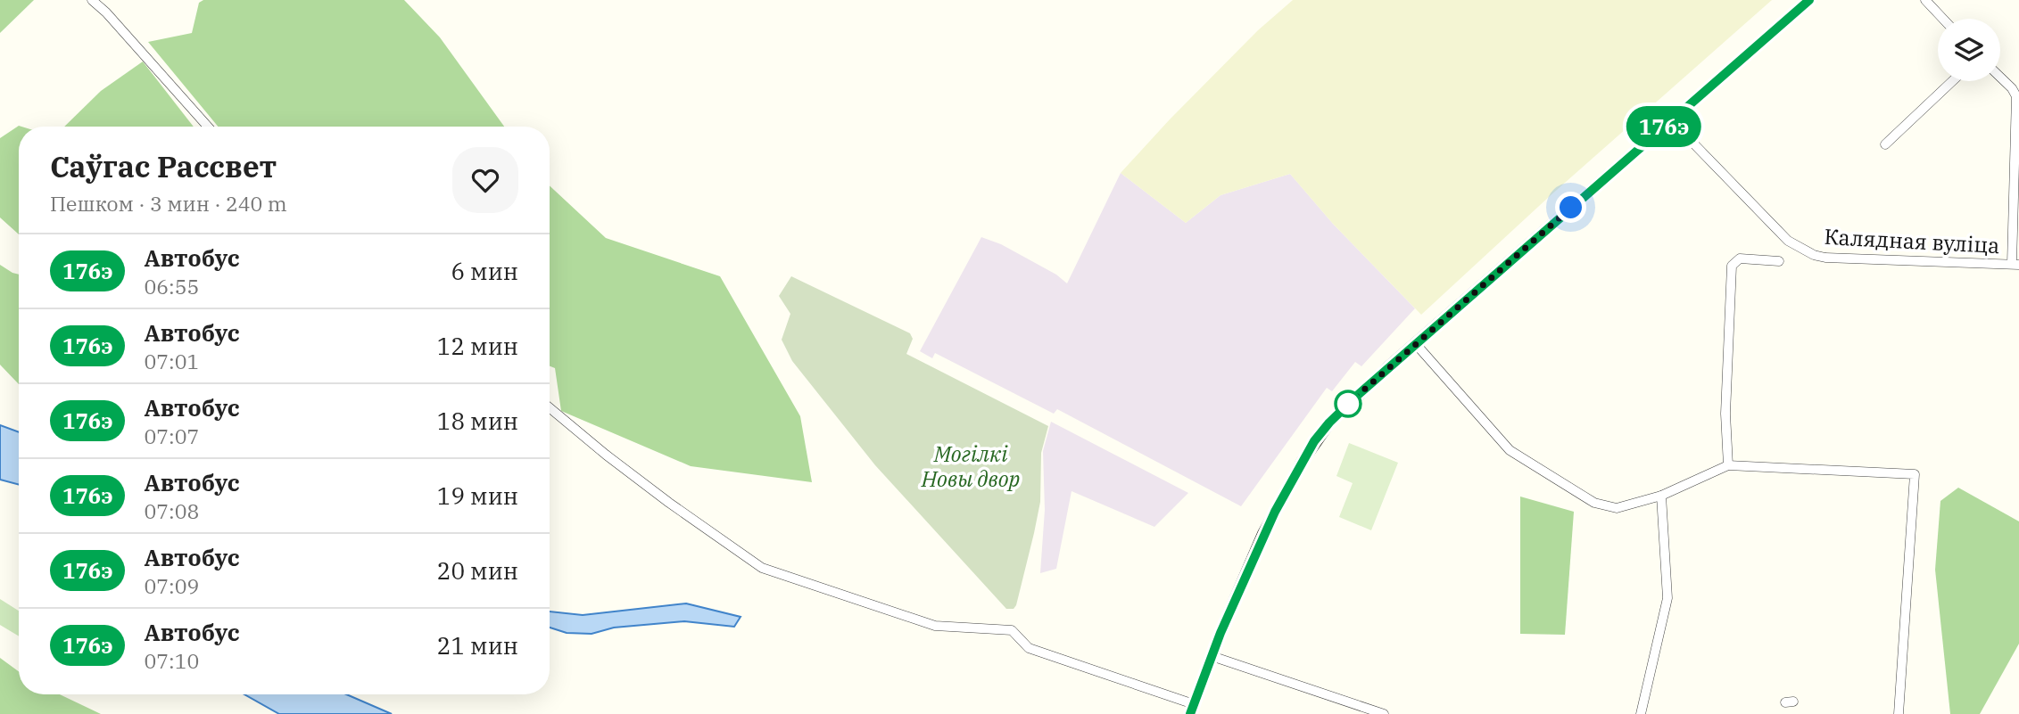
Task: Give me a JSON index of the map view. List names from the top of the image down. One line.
{"streets":{"street":["Калядная вуліца"]},"parks":["Могілкі Новы двор"],"lines":["bus line 176э"],"page":{"on_map":"176э","heading":["Саўгас Рассвет","Пешком · 3 мин · 240 m"],"list":[{"mark":"176э","name":"Автобус","note":"06:55","value":"6 мин"},{"mark":"176э","name":"Автобус","note":"07:01","value":"12 мин"},{"mark":"176э","name":"Автобус","note":"07:07","value":"18 мин"},{"mark":"176э","name":"Автобус","note":"07:08","value":"19 мин"},{"mark":"176э","name":"Автобус","note":"07:09","value":"20 мин"},{"mark":"176э","name":"Автобус","note":"07:10","value":"21 мин"}]}}
